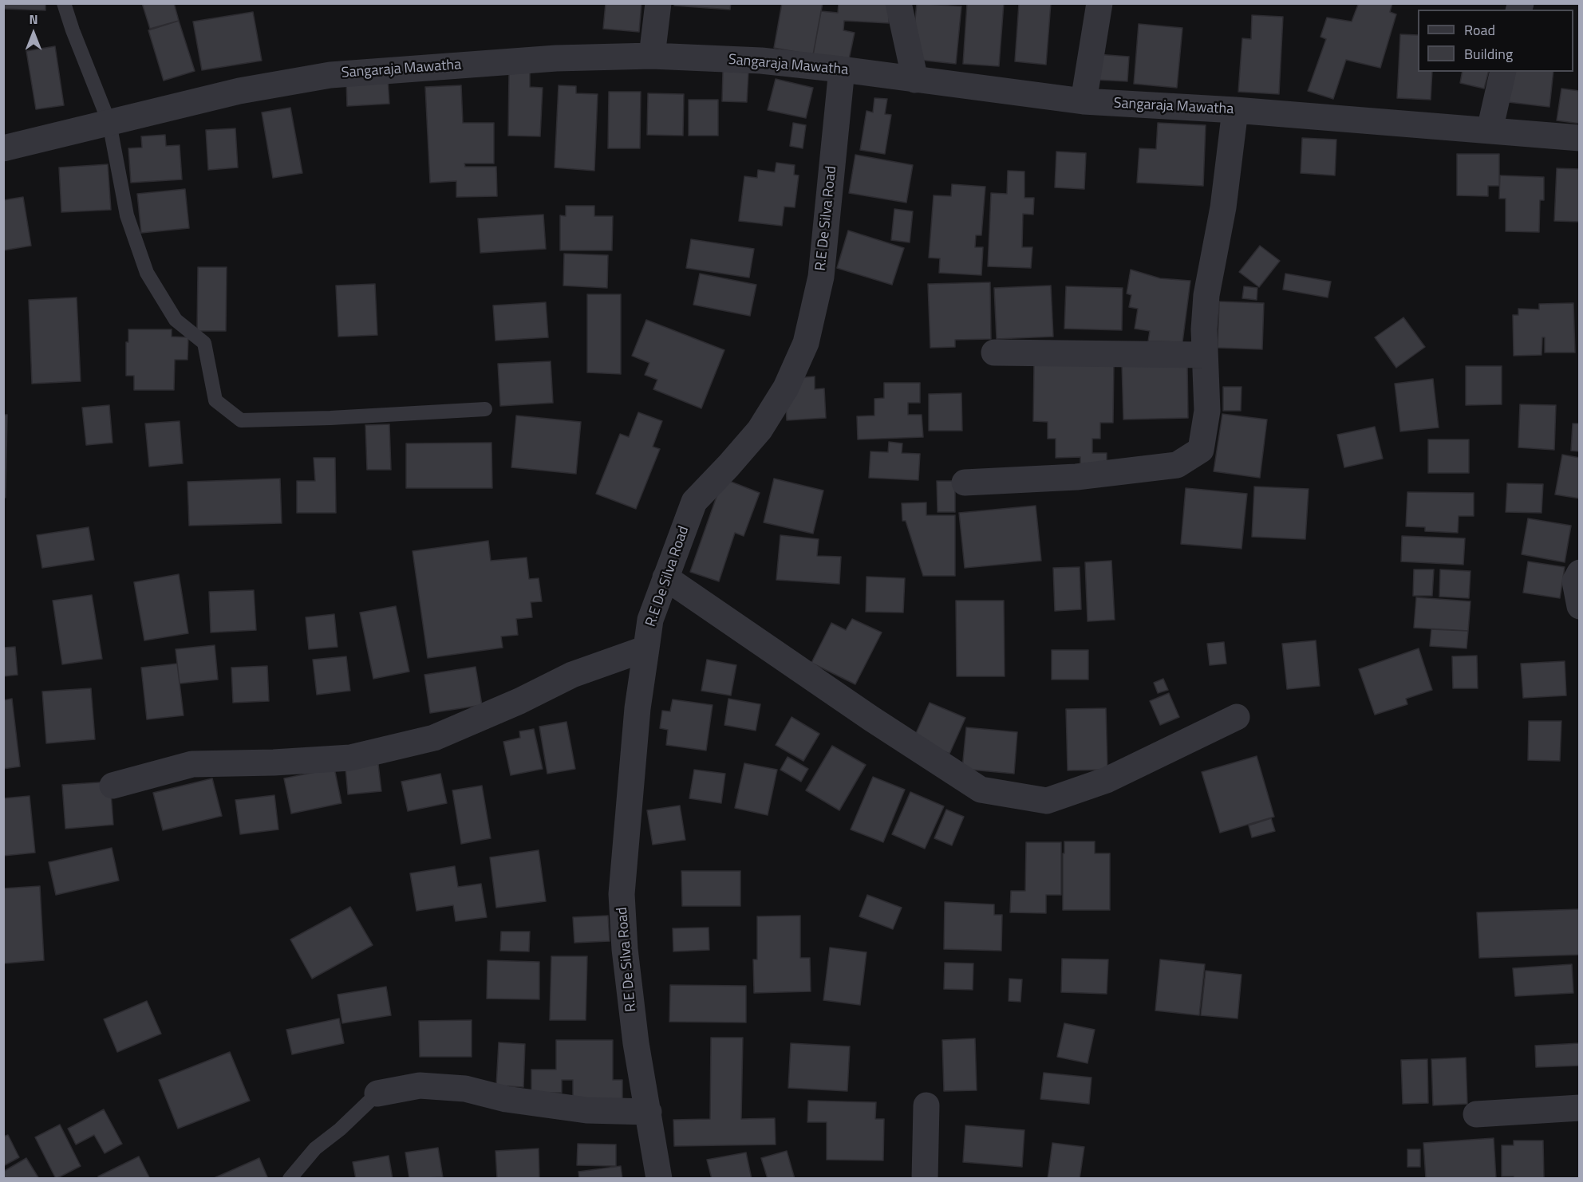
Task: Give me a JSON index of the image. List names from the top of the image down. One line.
{"streets":{"street":["Sangaraja Mawatha","R.E De Silva Road"]},"crossings":[["Sangaraja Mawatha","R.E De Silva Road"]],"legend":["Road","Building"],"north":"top"}
